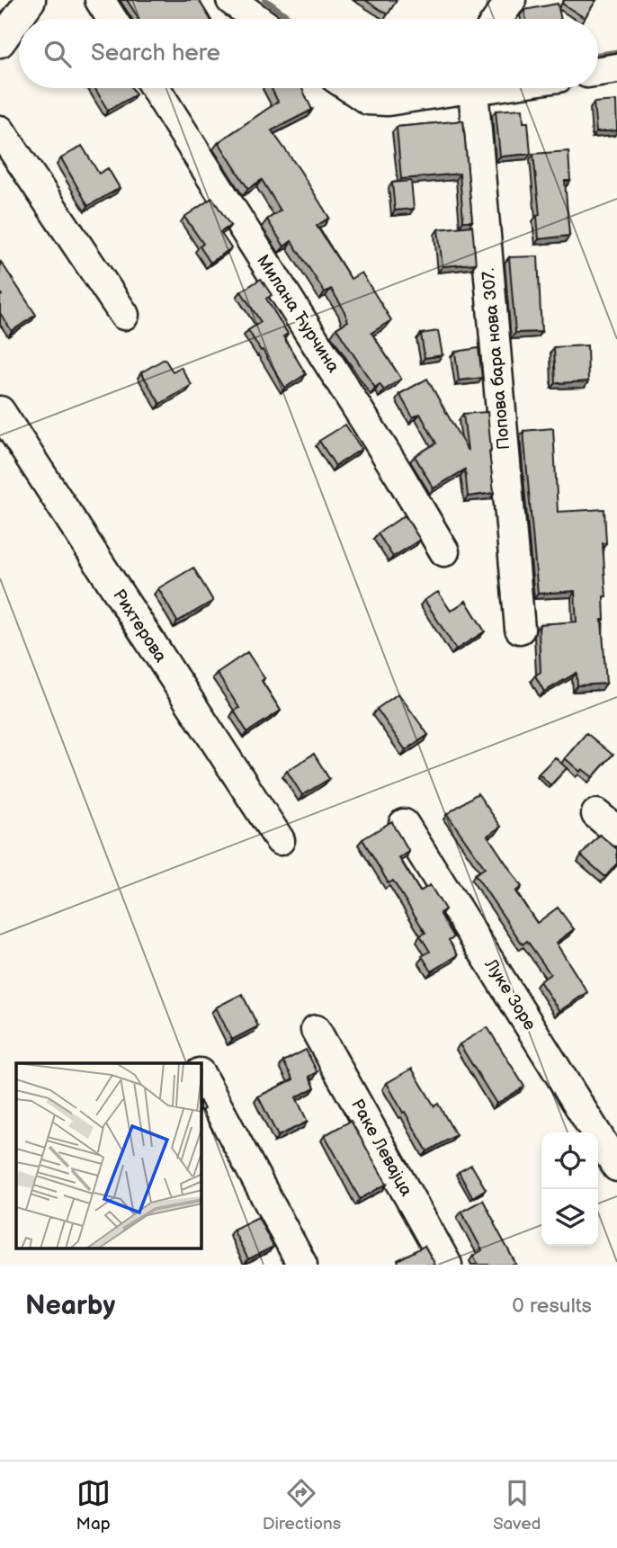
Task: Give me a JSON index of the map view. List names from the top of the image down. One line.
{"streets":{"street":["Милана Ћурчина","Попова бара нова 307.","Рихтерова","Луке Зоре","Раке Левајца"]},"page":{"search":"Search here","heading":["Nearby","0 results"],"nav":["Map","Directions","Saved"]}}
